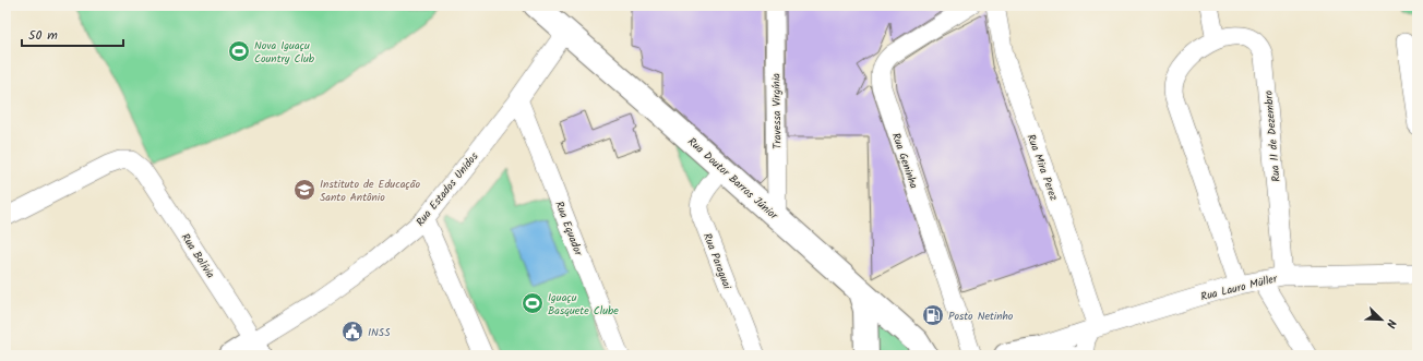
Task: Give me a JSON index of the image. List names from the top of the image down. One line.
{"streets":{"main road":["Rua Doutor Barros Júnior","Rua Estados Unidos","Rua Lauro Müller"],"street":["Travessa Virgínia","Rua 11 de Dezembro","Rua Geninha","Rua Mira Perez","Rua Equador","Rua Bolívia","Rua Paraguai"]},"crossings":[["Travessa Virgínia","Rua Doutor Barros Júnior"],["Rua 11 de Dezembro","Rua Lauro Müller"],["Rua Mira Perez","Rua Lauro Müller"],["Rua Doutor Barros Júnior","Rua Estados Unidos"],["Rua Doutor Barros Júnior","Rua Paraguai"],["Rua Estados Unidos","Rua Equador"],["Rua Estados Unidos","Rua Bolívia"]],"places":{"sports":["Nova Iguaçu Country Club","Iguaçu Basquete Clube"],"school or university":["Instituto de Educação Santo Antônio"],"fuel station":["Posto Netinho"],"public building":["INSS"]},"scale_bar":"50 m","north":"bottom right"}
